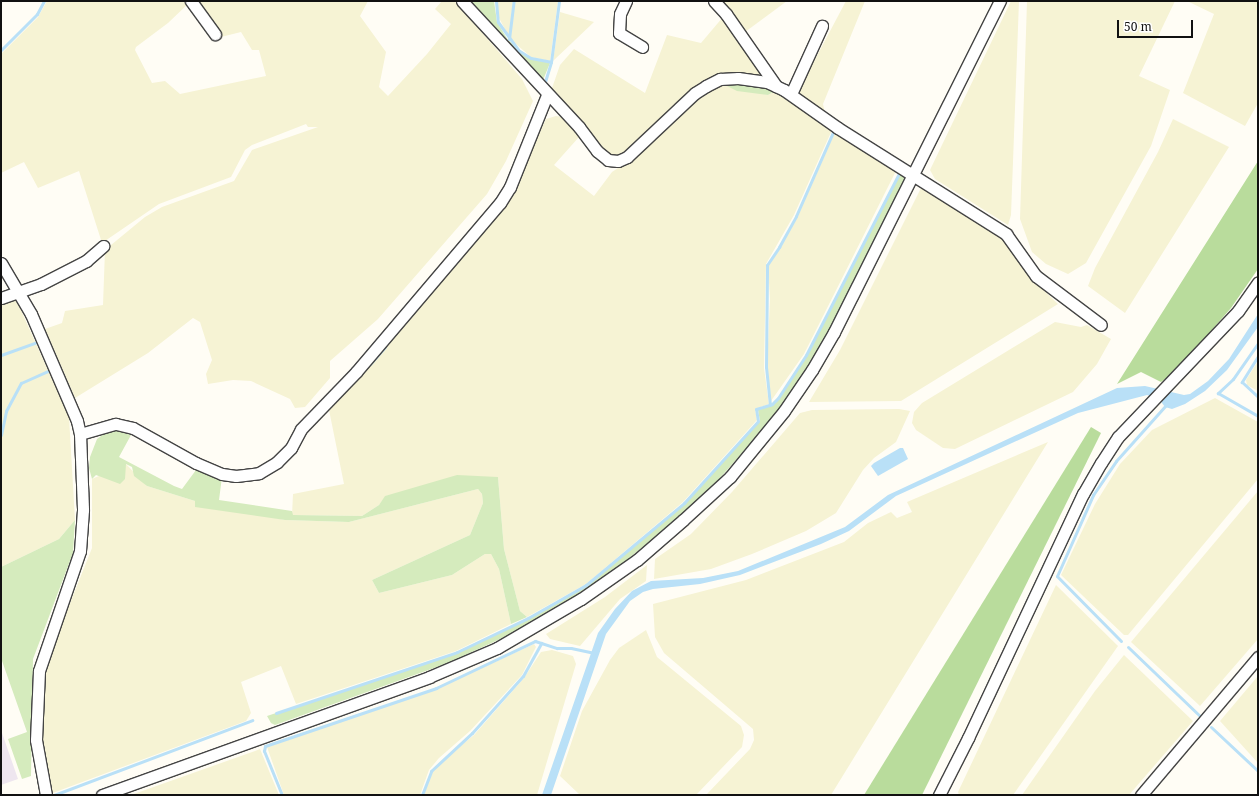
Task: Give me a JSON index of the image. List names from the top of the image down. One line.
{"scale_bar":"50 m"}
